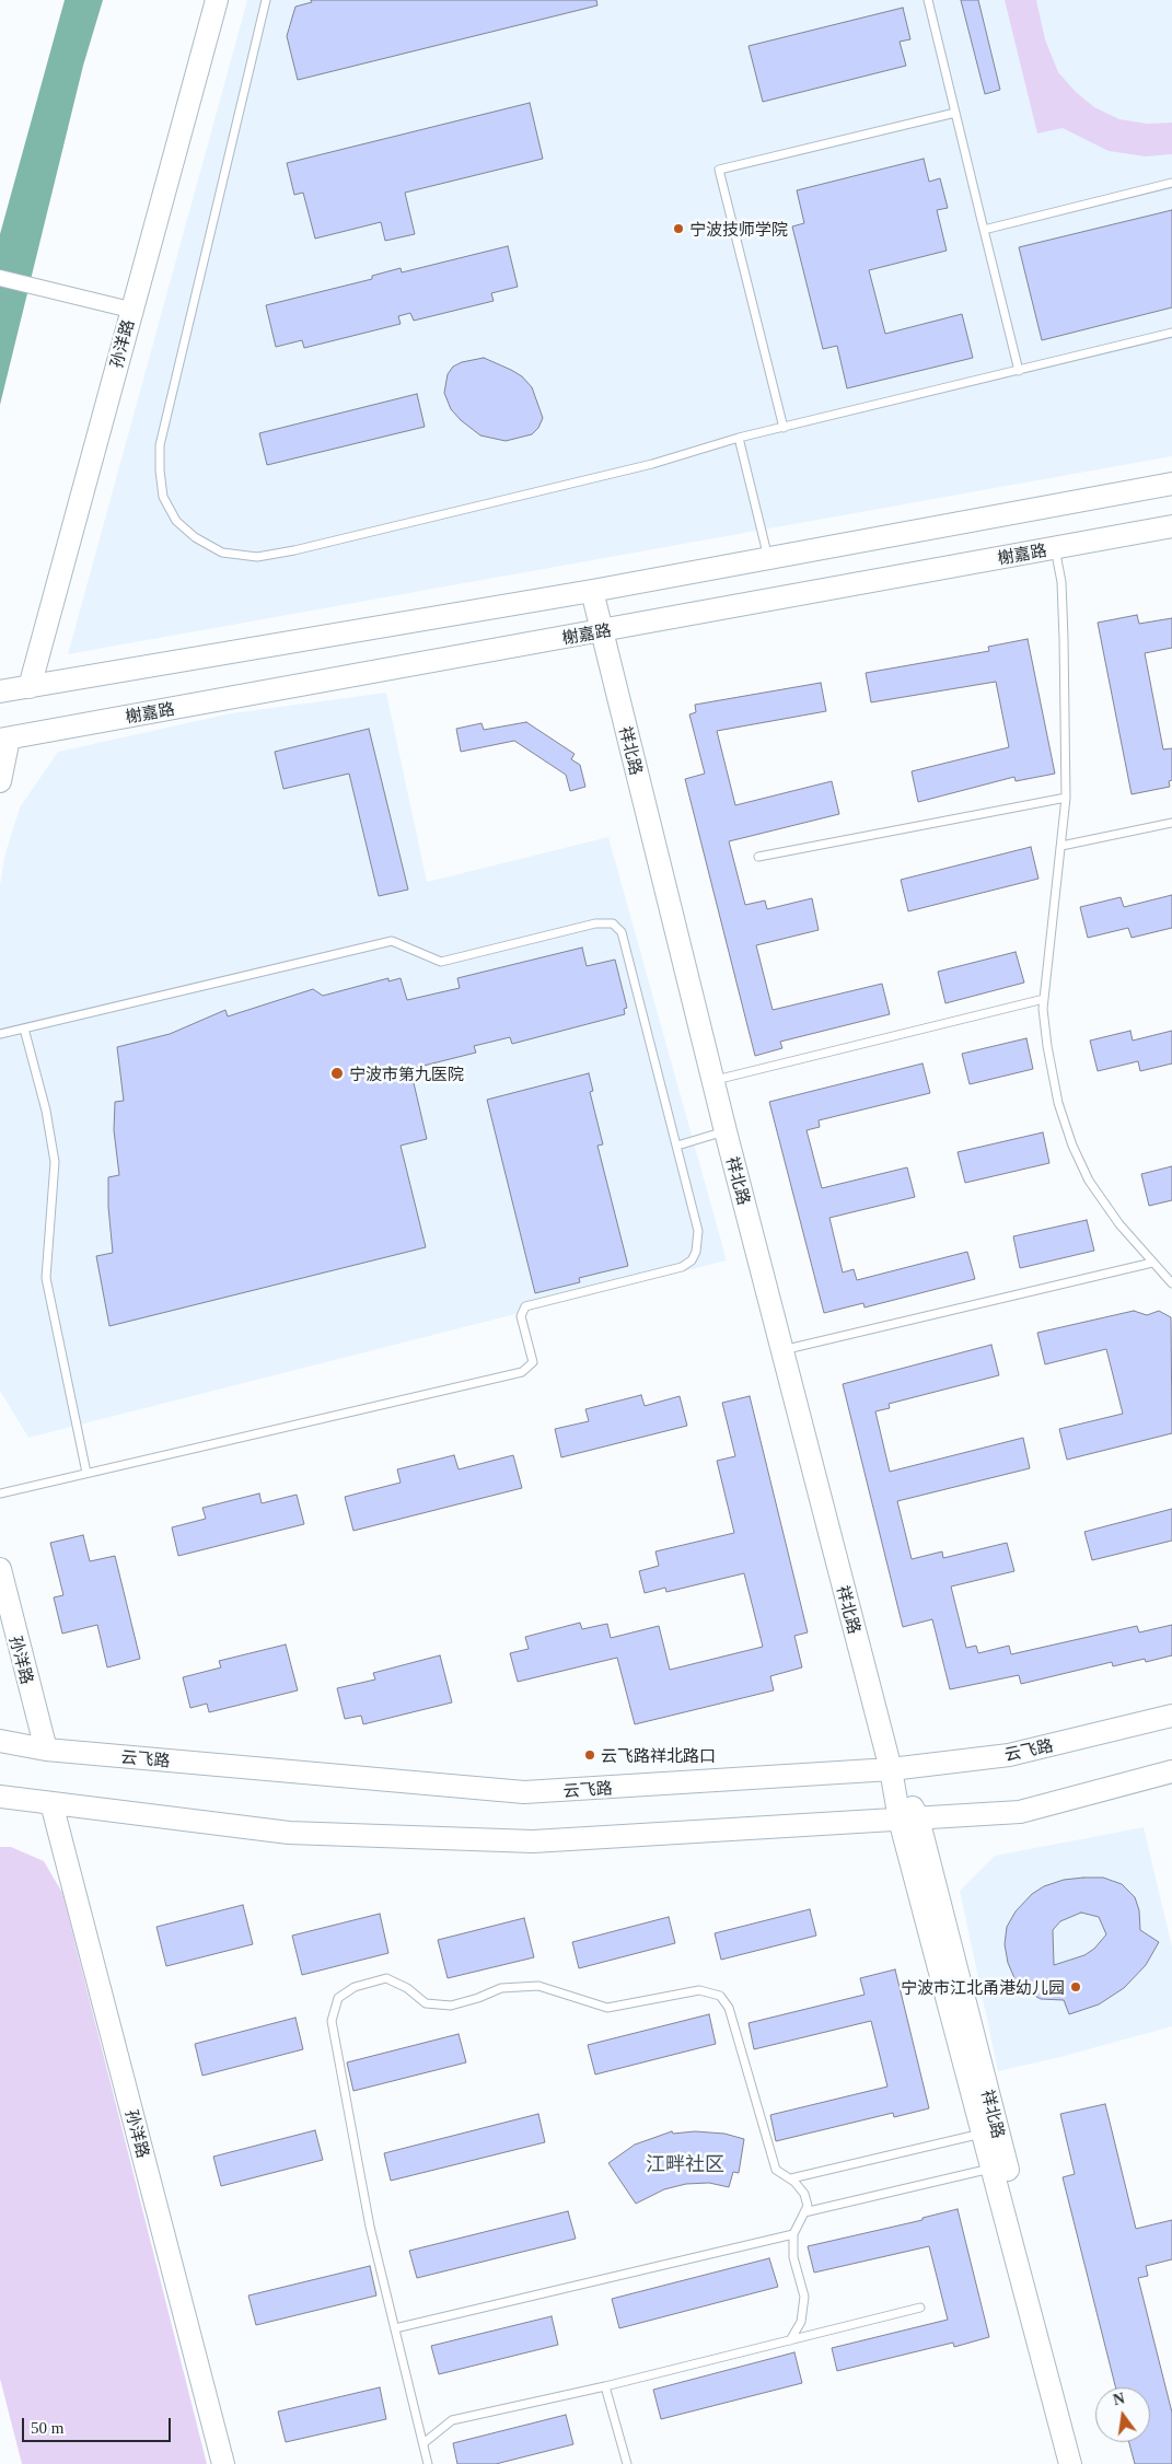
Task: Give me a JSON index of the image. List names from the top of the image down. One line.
{"streets":{"main road":["孙洋路","榭嘉路","祥北路","云飞路"]},"crossings":[["孙洋路","云飞路"],["榭嘉路","祥北路"],["祥北路","云飞路"]],"districts":["江畔社区"],"places":["宁波技师学院","宁波市第九医院","云飞路祥北路口","宁波市江北甬港幼儿园"],"scale_bar":"50 m","north":"top"}
